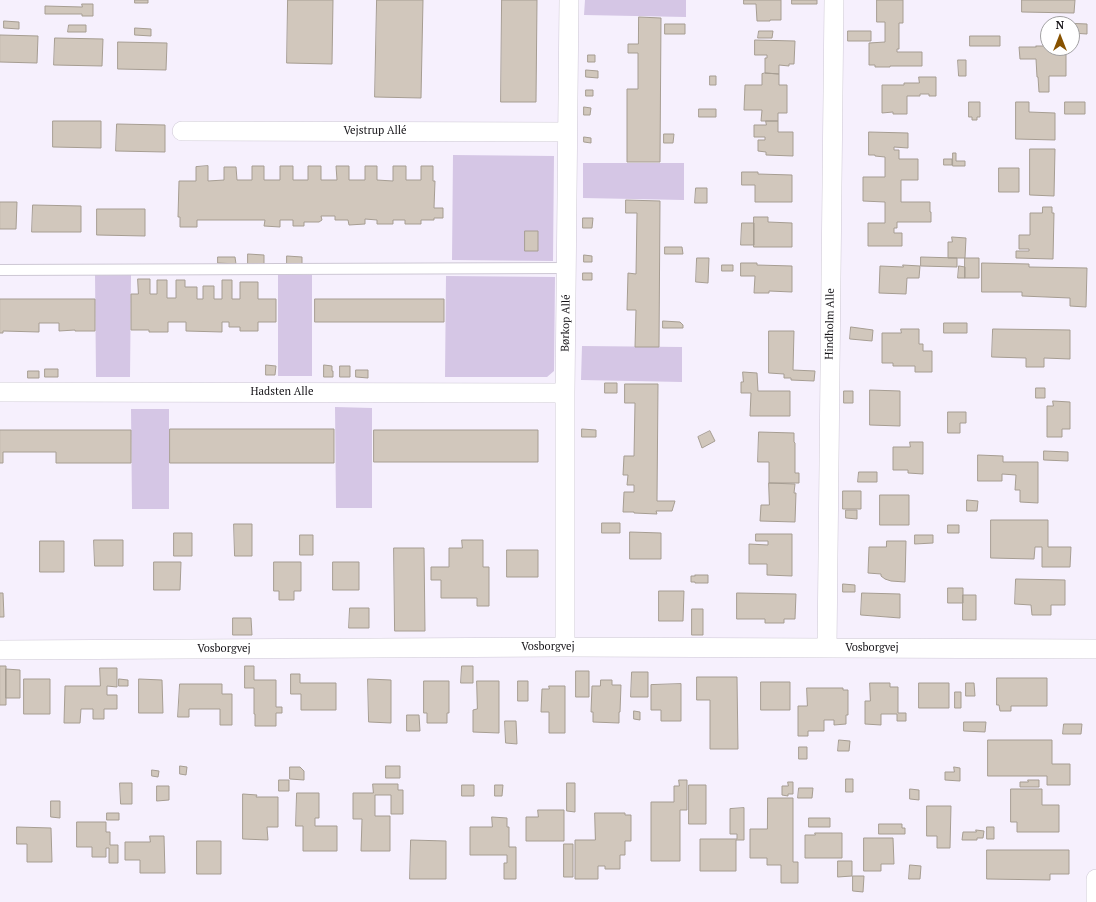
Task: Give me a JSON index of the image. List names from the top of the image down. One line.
{"streets":{"street":["Vejstrup Allé","Børkop Allé","Hindholm Alle","Hadsten Alle","Vosborgvej"]},"crossings":[["Vejstrup Allé","Børkop Allé"],["Børkop Allé","Hadsten Alle"],["Børkop Allé","Vosborgvej"],["Hindholm Alle","Vosborgvej"]],"north":"top"}
